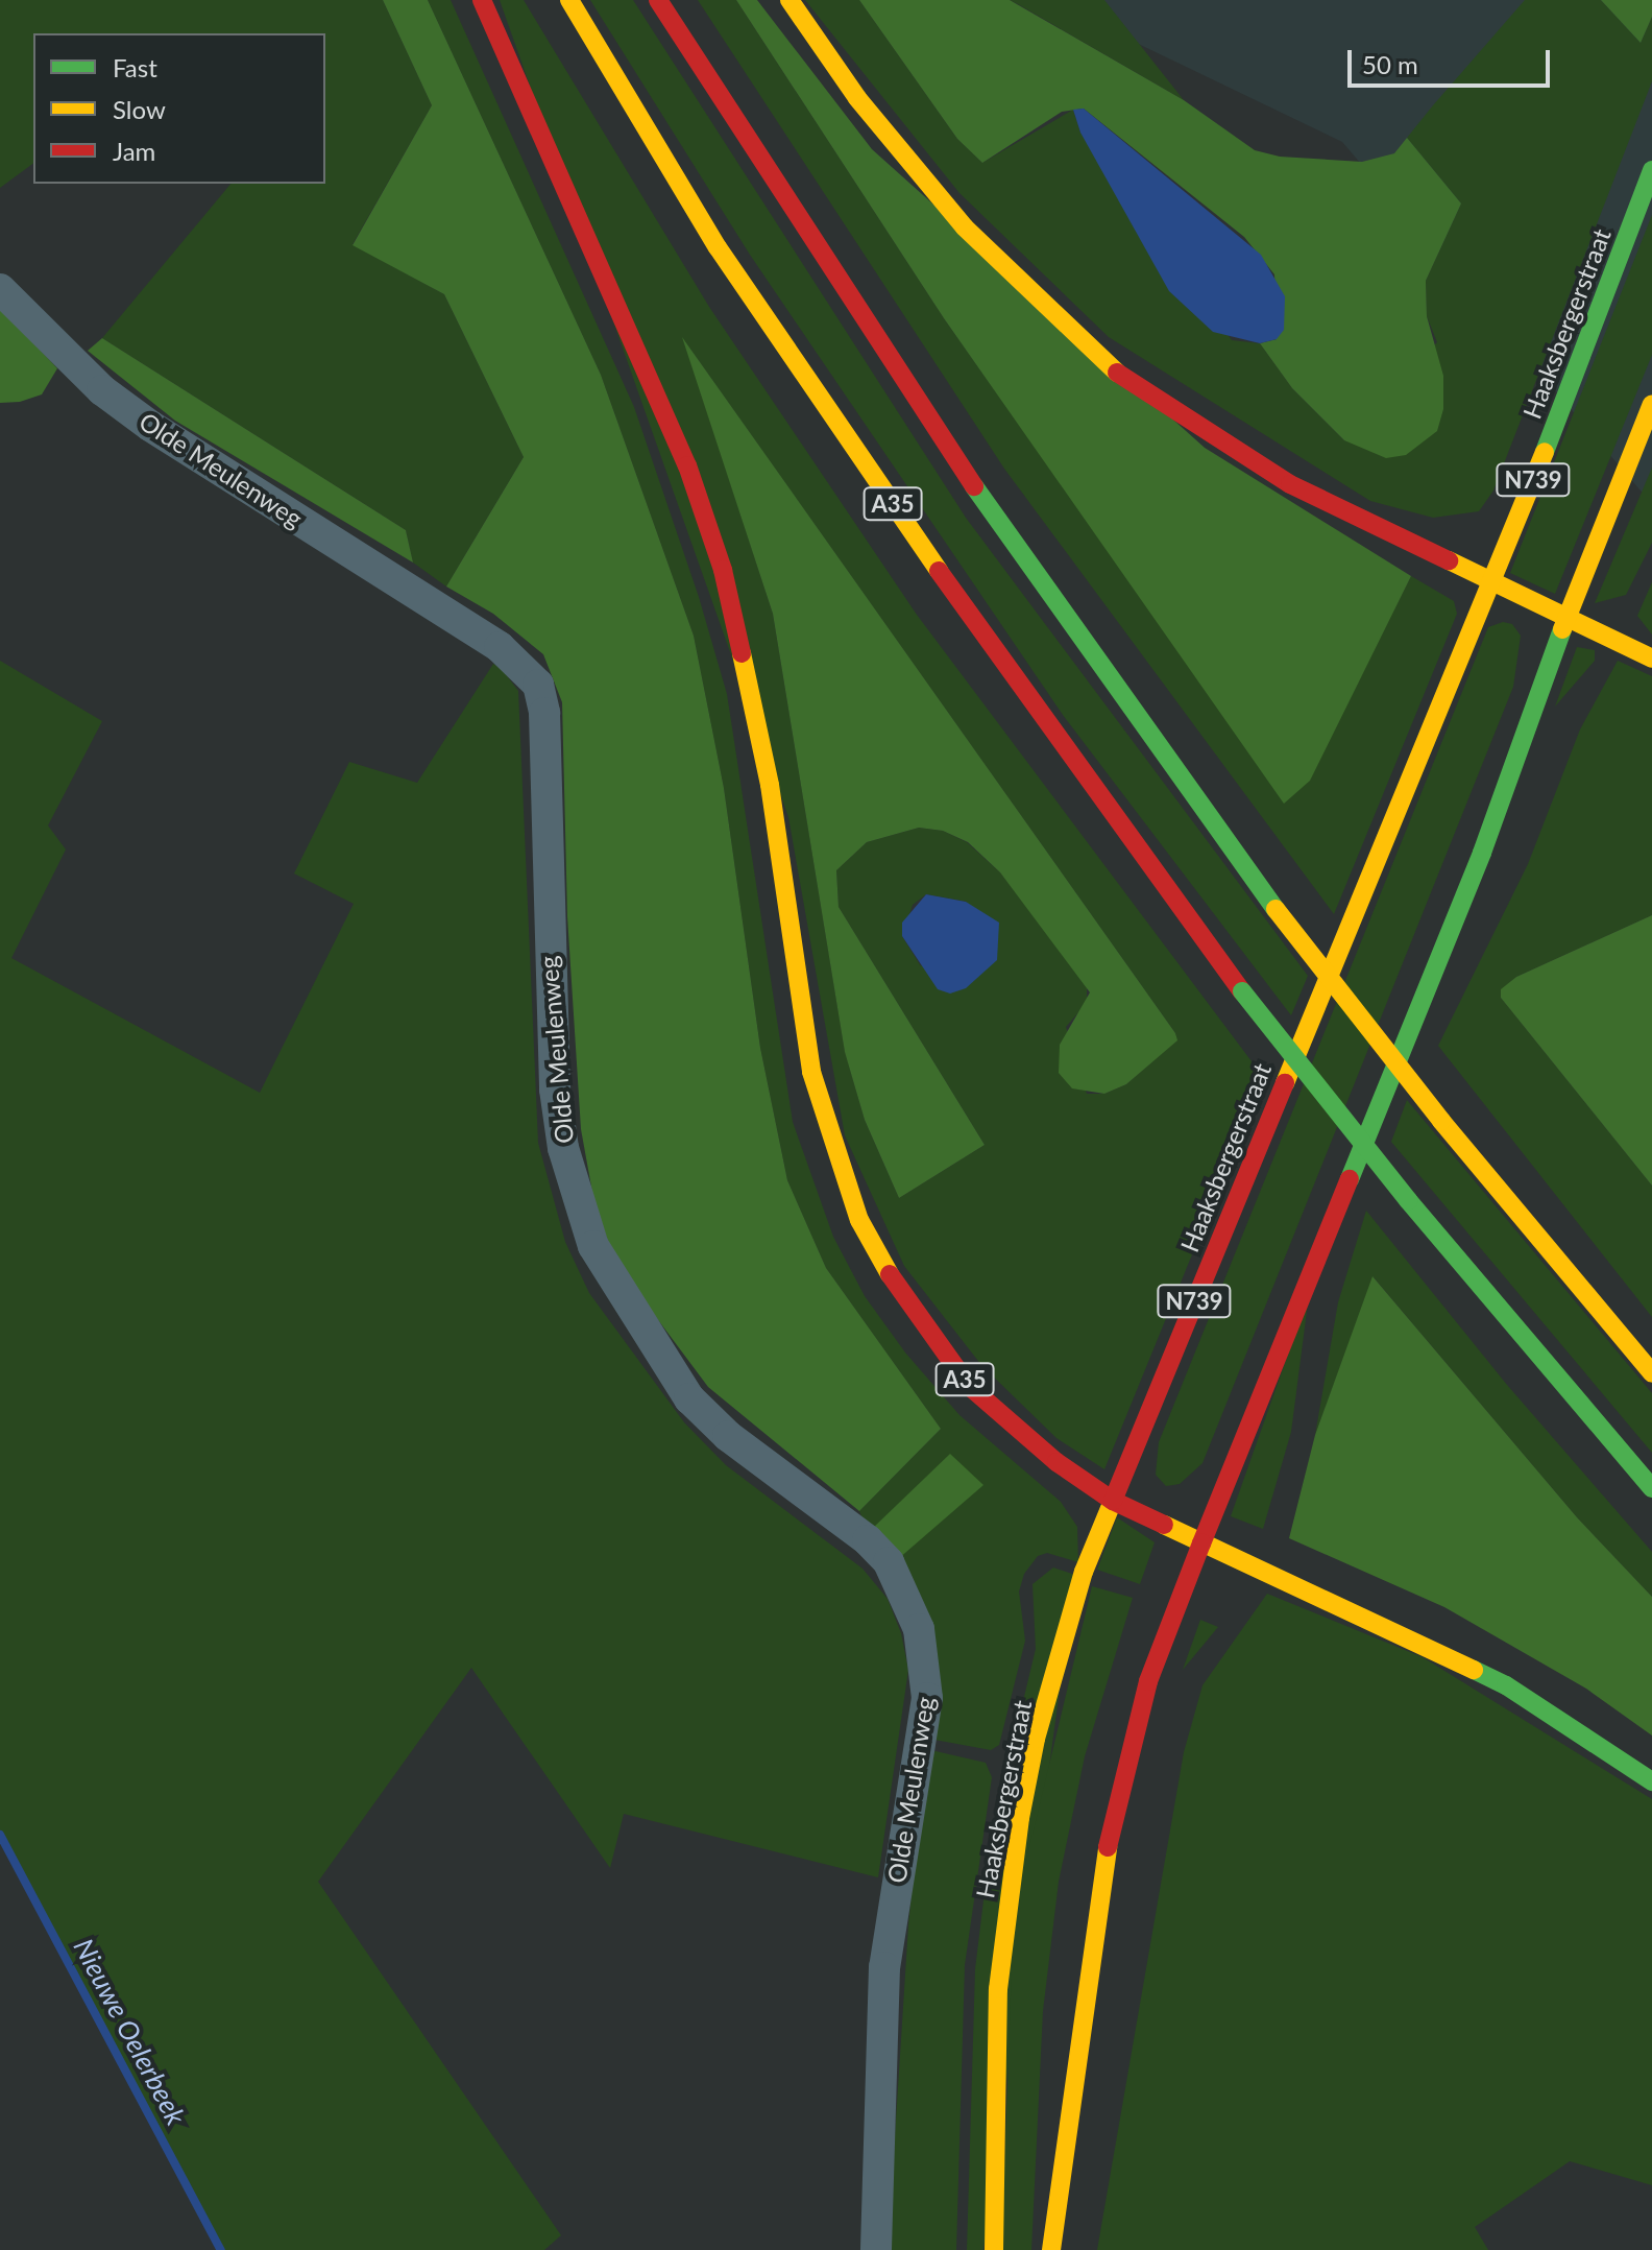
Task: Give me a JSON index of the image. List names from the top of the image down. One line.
{"streets":{"main road":["Haaksbergerstraat","N739","A35"],"street":["Olde Meulenweg"]},"crossings":[["Haaksbergerstraat","A35"]],"water":["Nieuwe Oelerbeek"],"legend":["Fast","Slow","Jam"],"scale_bar":"50 m"}
